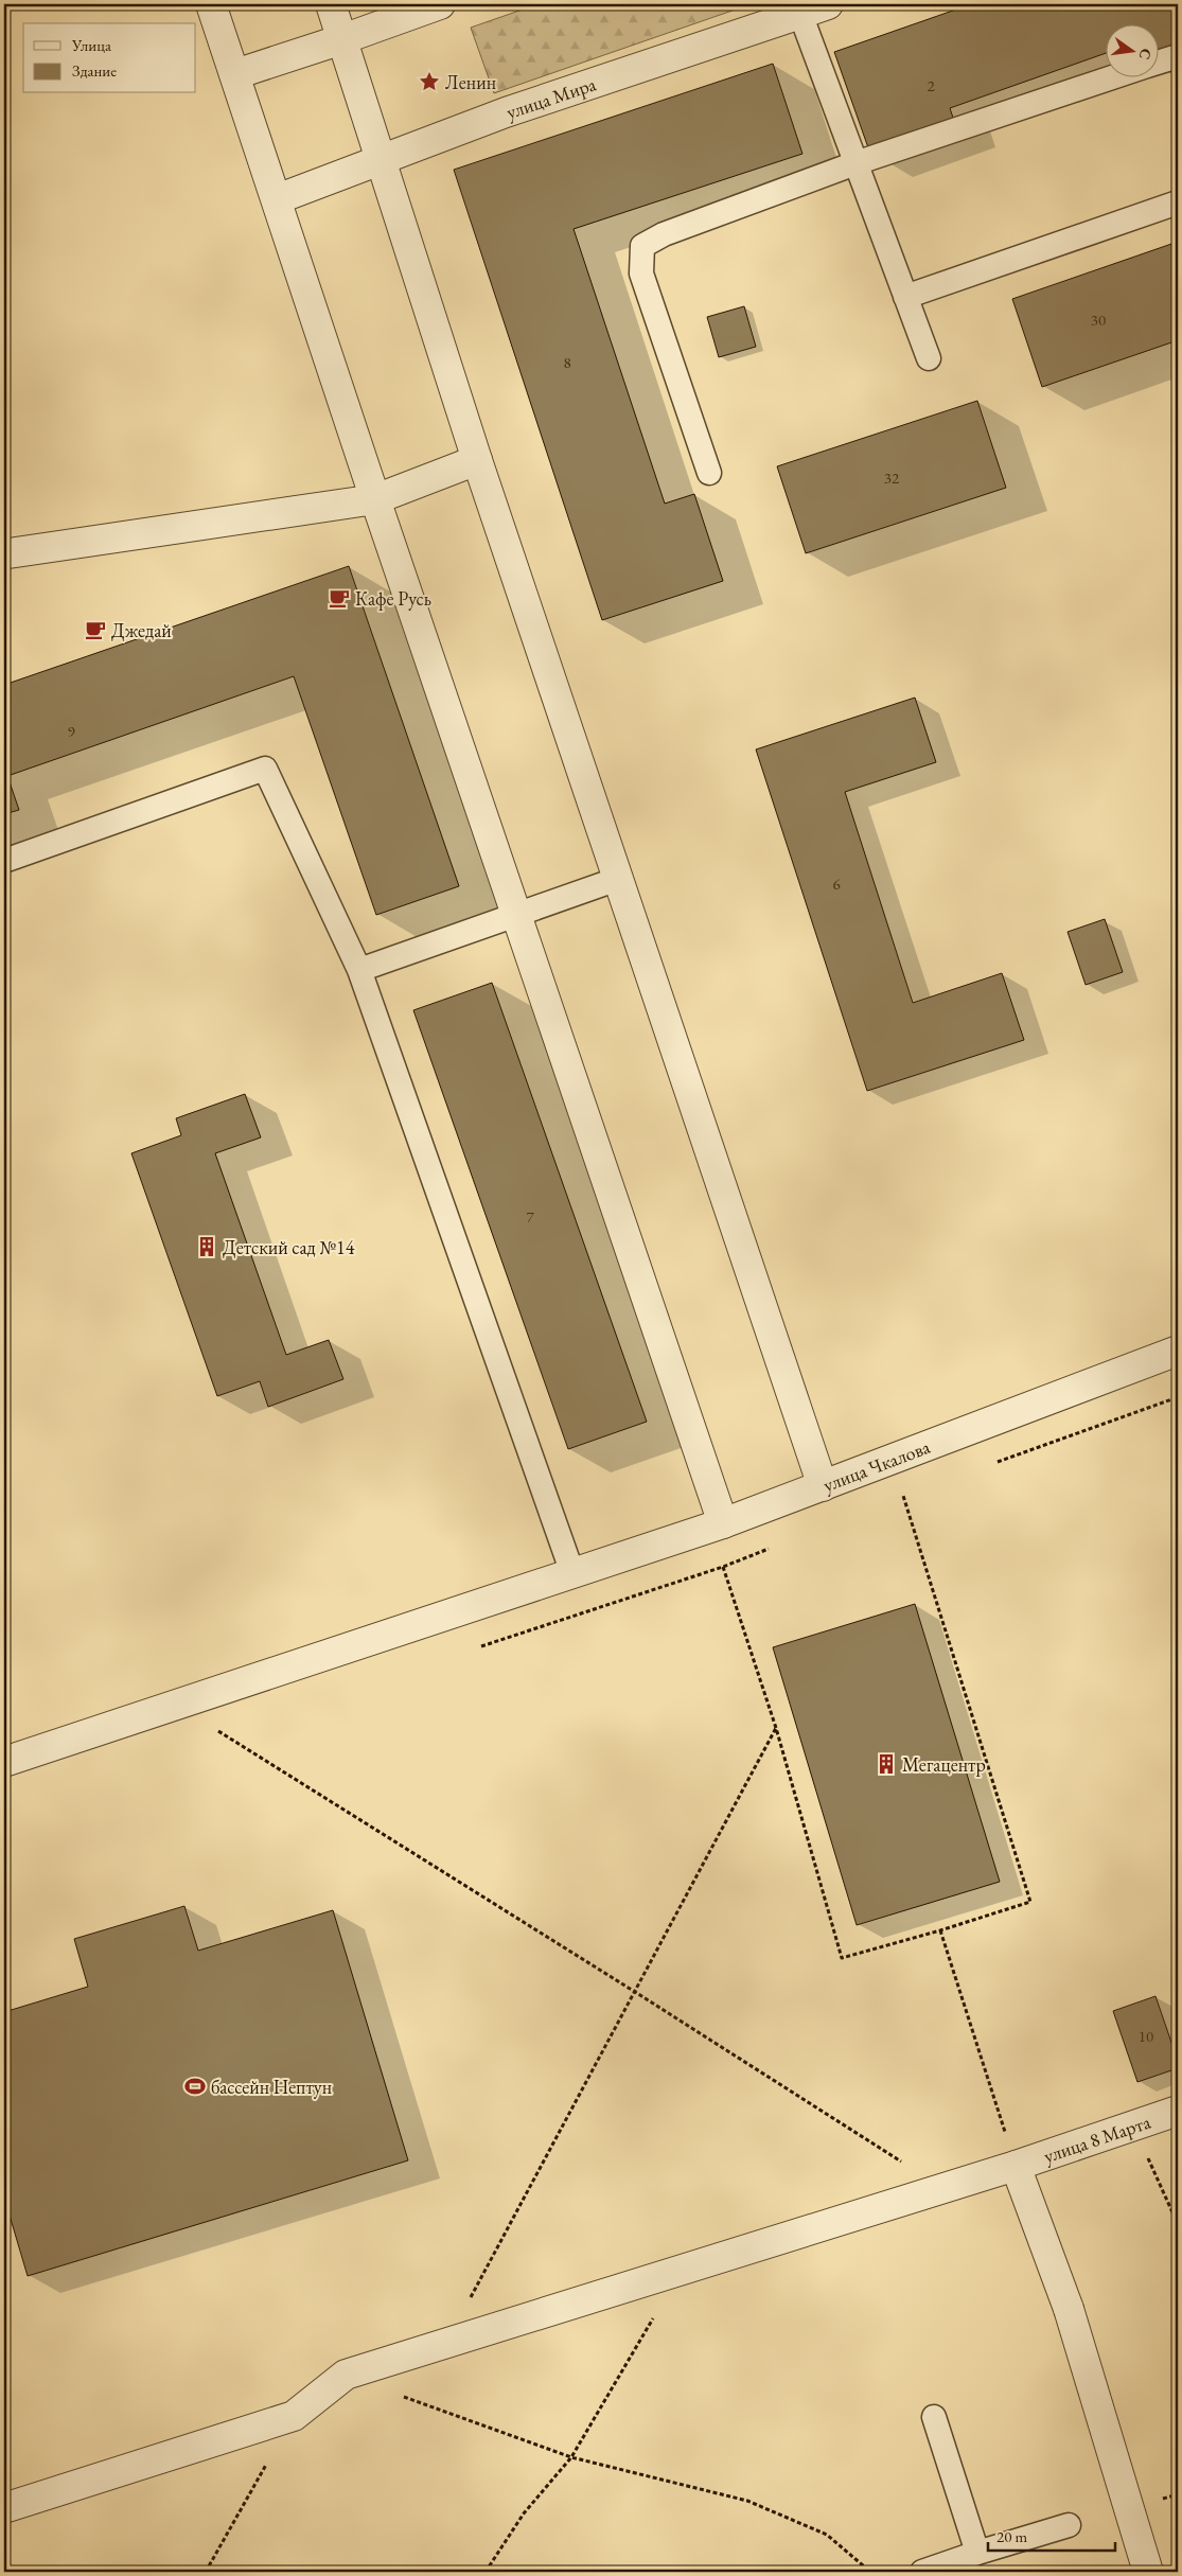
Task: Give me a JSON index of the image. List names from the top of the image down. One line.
{"streets":{"street":["улица Мира","улица Чкалова","улица 8 Марта"]},"places":{"place":["Ленин"],"cafe":["Кафе Русь","Джедай"],"building":["Детский сад №14","Мегацентр"],"sports":["бассейн Нептун"]},"house_numbers":["2","30","8","32","9","6","7","10"],"legend":["Улица","Здание"],"scale_bar":"20 m","north":"right"}
